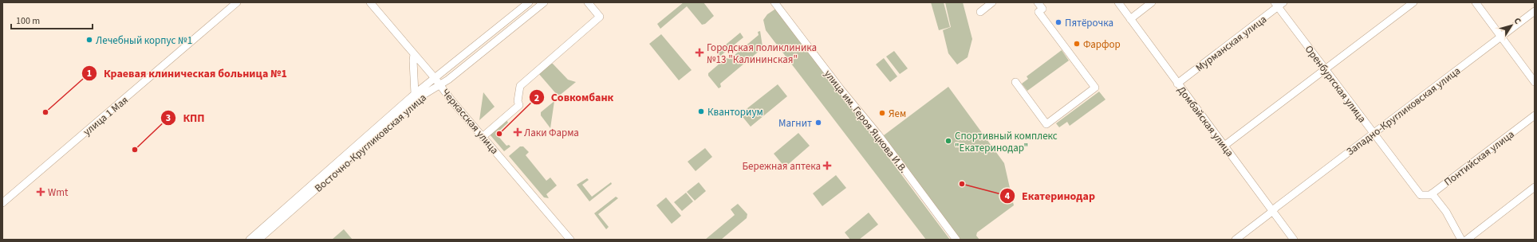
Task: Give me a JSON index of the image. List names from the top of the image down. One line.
{"streets":{"street":["Мурманская улица","Оренбургская улица","Западно-Кругликовская улица","улица 1 Мая","Черкасская улица","улица им. Героя Яцкова И.В.","Домбайская улица","Восточно-Кругликовская улица","Понтийская улица"]},"crossings":[["Мурманская улица","Оренбургская улица"],["Мурманская улица","Домбайская улица"],["Оренбургская улица","Западно-Кругликовская улица"],["Оренбургская улица","Понтийская улица"],["Западно-Кругликовская улица","Домбайская улица"],["Черкасская улица","Восточно-Кругликовская улица"]],"places":{"other":["Пятёрочка","Лечебный корпус №1","Фарфор","Кванториум","Краевая клиническая больница №1","Яем","Магнит","Совкомбанк","Спортивный комплекс \"Екатеринодар\"","КПП","Екатеринодар"],"health":["Городская поликлиника №13 \"Калининская\"","Лаки Фарма","Бережная аптека","Wmt"]},"scale_bar":"100 m","north":"top right"}
